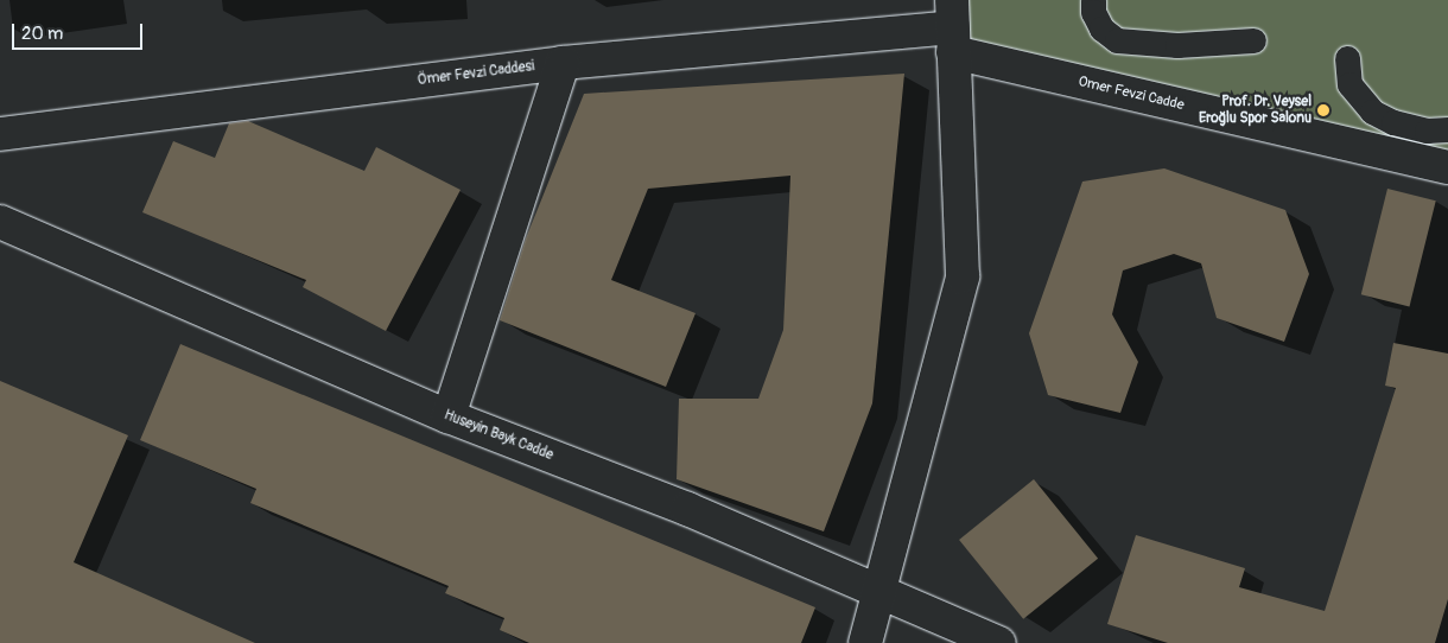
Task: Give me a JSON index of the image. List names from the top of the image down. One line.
{"streets":{"street":["Ömer Fevzi Caddesi","Omer Fevzi Cadde","Huseyin Bayk Cadde"]},"crossings":[["Ömer Fevzi Caddesi","Omer Fevzi Cadde"]],"places":["Prof. Dr. Veysel Eroğlu Spor Salonu"],"scale_bar":"20 m"}
